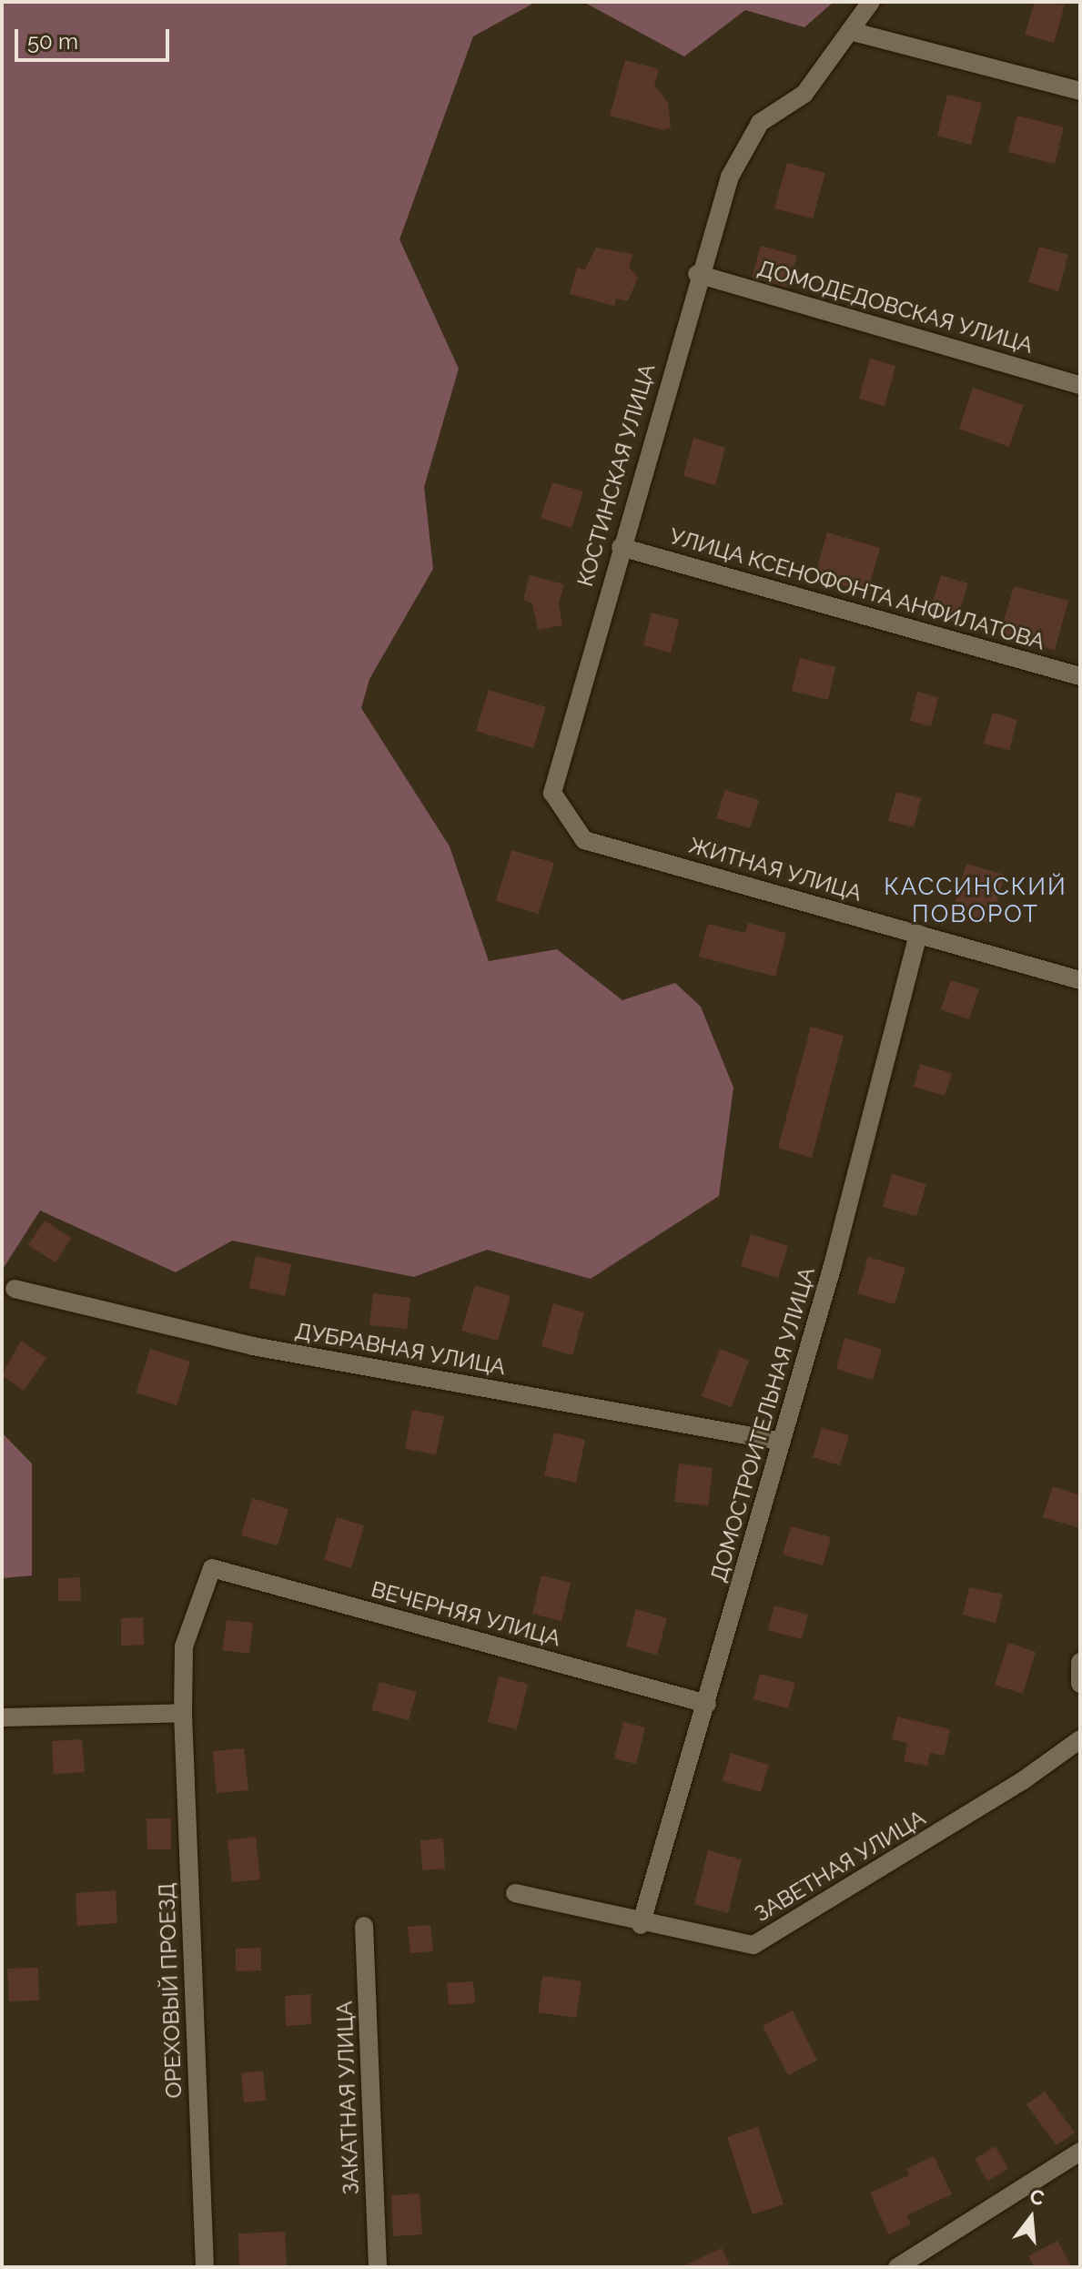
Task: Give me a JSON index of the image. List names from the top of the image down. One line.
{"streets":{"street":["ДОМОДЕДОВСКАЯ УЛИЦА","КОСТИНСКАЯ УЛИЦА","УЛИЦА КСЕНОФОНТА АНФИЛАТОВА","ЖИТНАЯ УЛИЦА","ДУБРАВНАЯ УЛИЦА","ДОМОСТРОИТЕЛЬНАЯ УЛИЦА","ВЕЧЕРНЯЯ УЛИЦА","ЗАВЕТНАЯ УЛИЦА","ОРЕХОВЫЙ ПРОЕЗД","ЗАКАТНАЯ УЛИЦА"]},"crossings":[["ДОМОДЕДОВСКАЯ УЛИЦА","КОСТИНСКАЯ УЛИЦА"],["КОСТИНСКАЯ УЛИЦА","УЛИЦА КСЕНОФОНТА АНФИЛАТОВА"],["КОСТИНСКАЯ УЛИЦА","ЖИТНАЯ УЛИЦА"],["ЖИТНАЯ УЛИЦА","ДОМОСТРОИТЕЛЬНАЯ УЛИЦА"],["ДУБРАВНАЯ УЛИЦА","ДОМОСТРОИТЕЛЬНАЯ УЛИЦА"],["ДОМОСТРОИТЕЛЬНАЯ УЛИЦА","ВЕЧЕРНЯЯ УЛИЦА"],["ДОМОСТРОИТЕЛЬНАЯ УЛИЦА","ЗАВЕТНАЯ УЛИЦА"],["ВЕЧЕРНЯЯ УЛИЦА","ОРЕХОВЫЙ ПРОЕЗД"]],"districts":["КАССИНСКИЙ ПОВОРОТ"],"scale_bar":"50 m","north":"top"}
